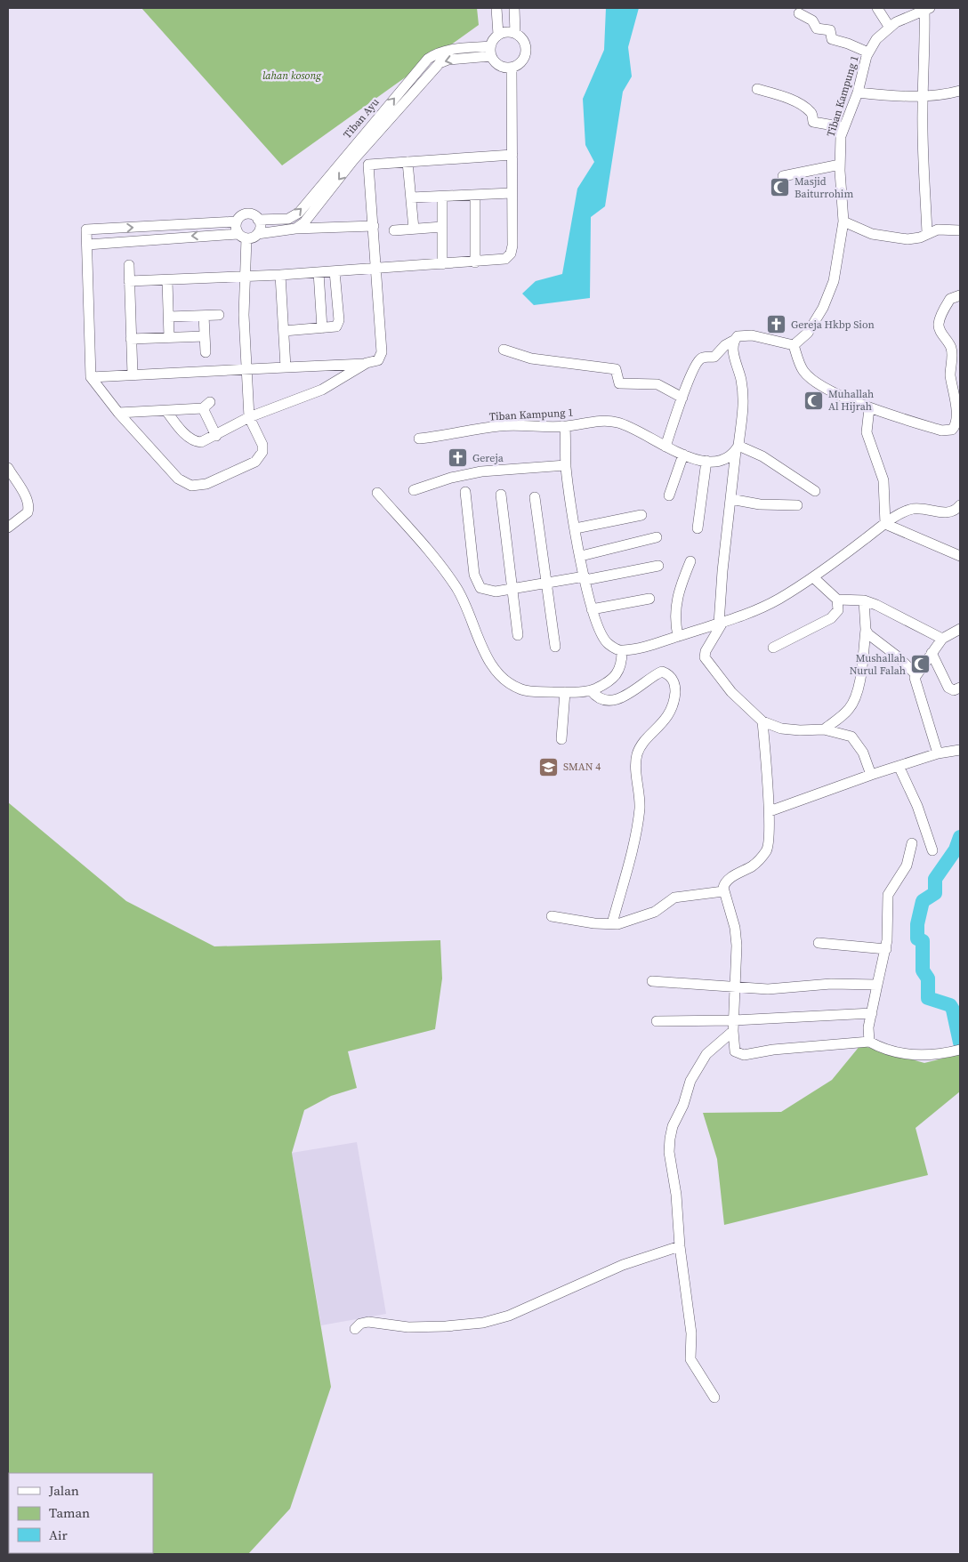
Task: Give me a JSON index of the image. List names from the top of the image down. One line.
{"streets":{"street":["Tiban Kampung 1","Tiban Ayu"]},"parks":["lahan kosong"],"places":{"mosque":["Masjid Baiturrohim","Muhallah Al Hijrah","Mushallah Nurul Falah"],"church":["Gereja Hkbp Sion","Gereja"],"school or university":["SMAN 4"]},"legend":["Jalan","Taman","Air"]}
